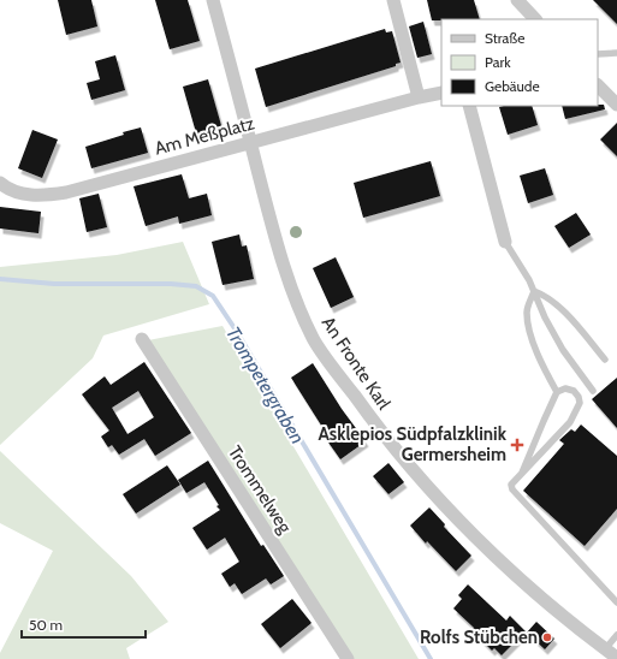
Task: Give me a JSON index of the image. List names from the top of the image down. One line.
{"streets":{"street":["Am Meßplatz","An Fronte Karl","Trommelweg"]},"crossings":[["Am Meßplatz","An Fronte Karl"]],"water":["Trompetergraben"],"places":{"health":["Asklepios Südpfalzklinik Germersheim"],"other":["Rolfs Stübchen"]},"legend":["Straße","Park","Gebäude"],"scale_bar":"50 m"}
